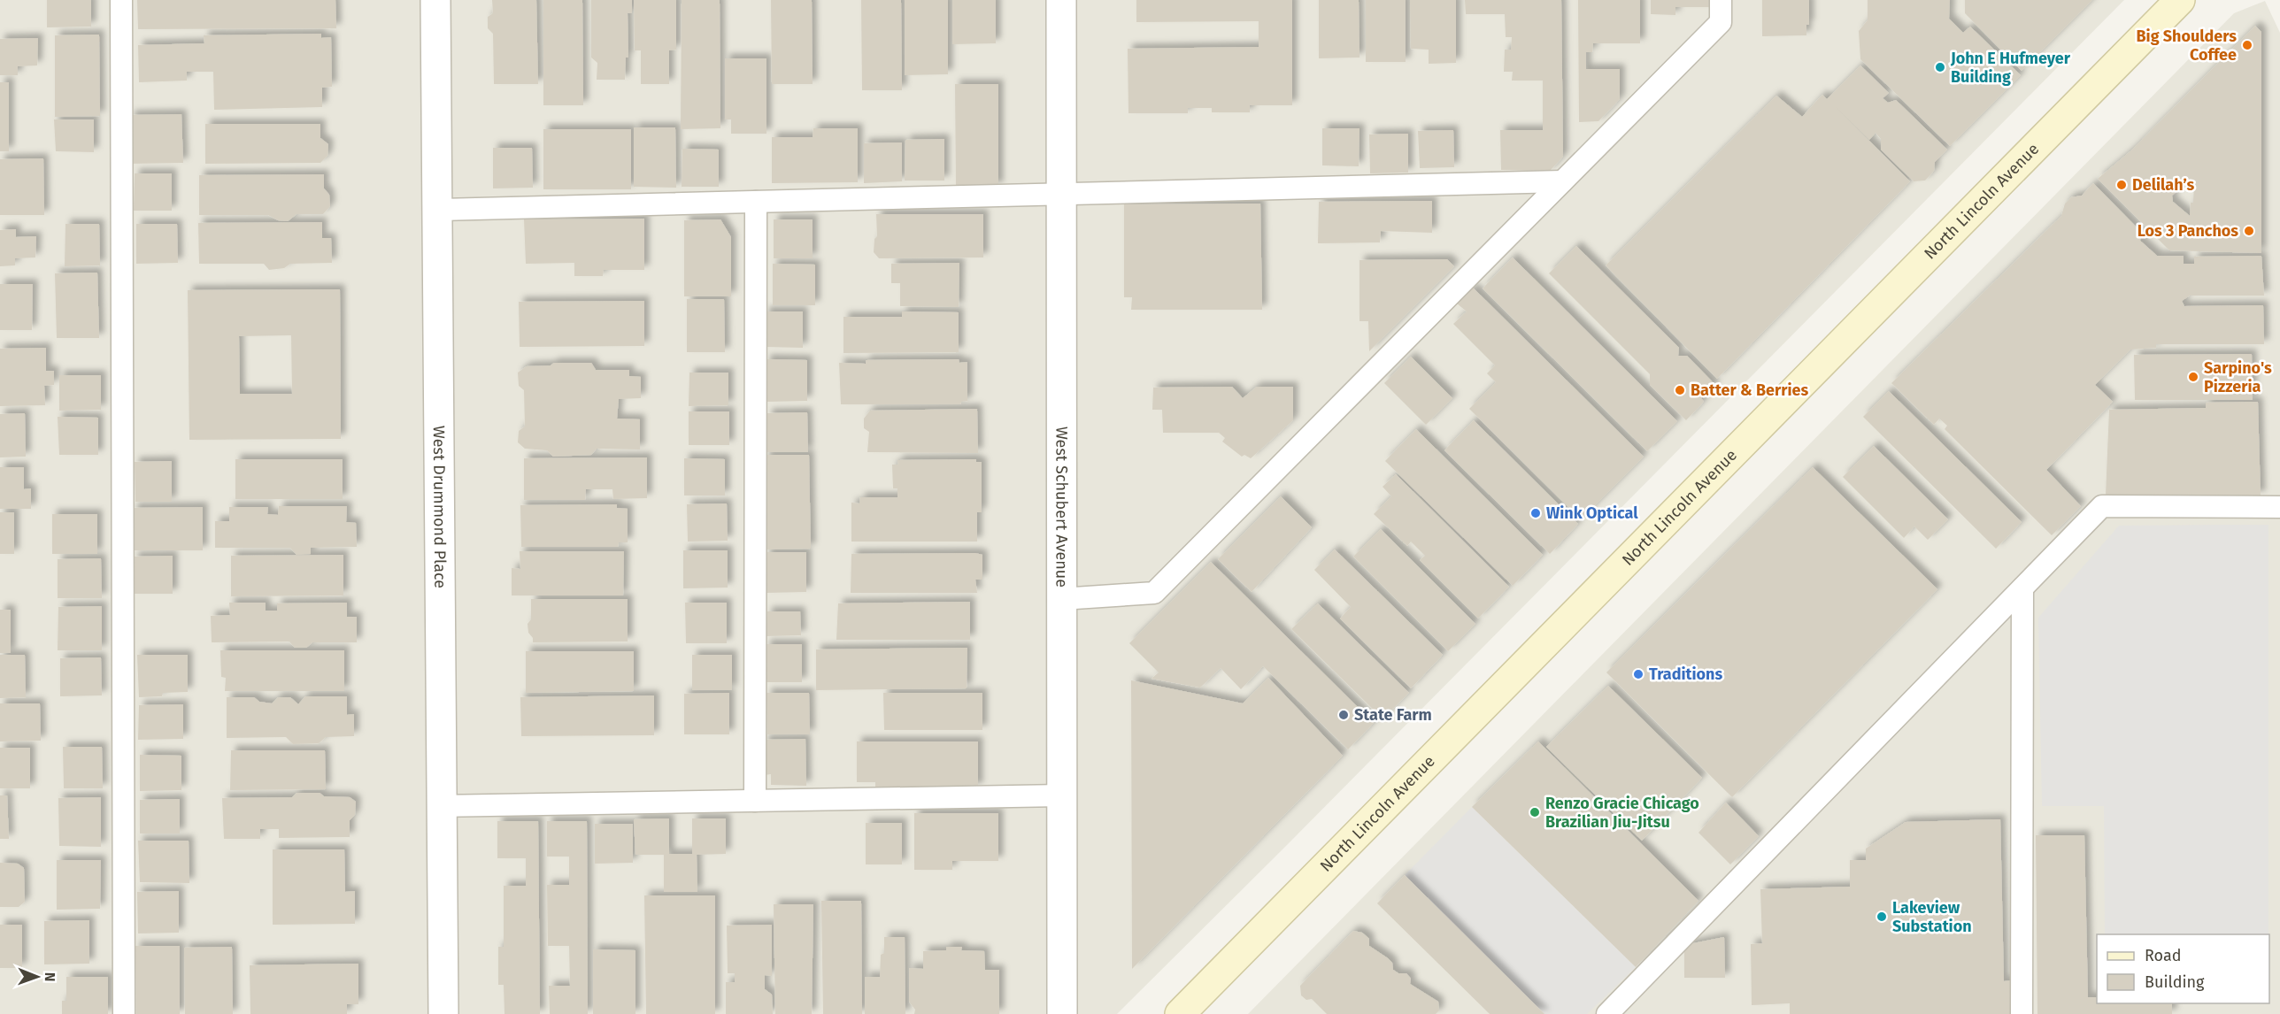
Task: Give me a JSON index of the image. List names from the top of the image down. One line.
{"streets":{"main road":["North Lincoln Avenue"],"street":["West Drummond Place","West Schubert Avenue"]},"places":["Big Shoulders Coffee","John E Hufmeyer Building","Delilah’s","Los 3 Panchos","Sarpino's Pizzeria","Batter & Berries","Wink Optical","Traditions","State Farm","Renzo Gracie Chicago Brazilian Jiu-Jitsu","Lakeview Substation"],"legend":["Road","Building"],"north":"right"}
